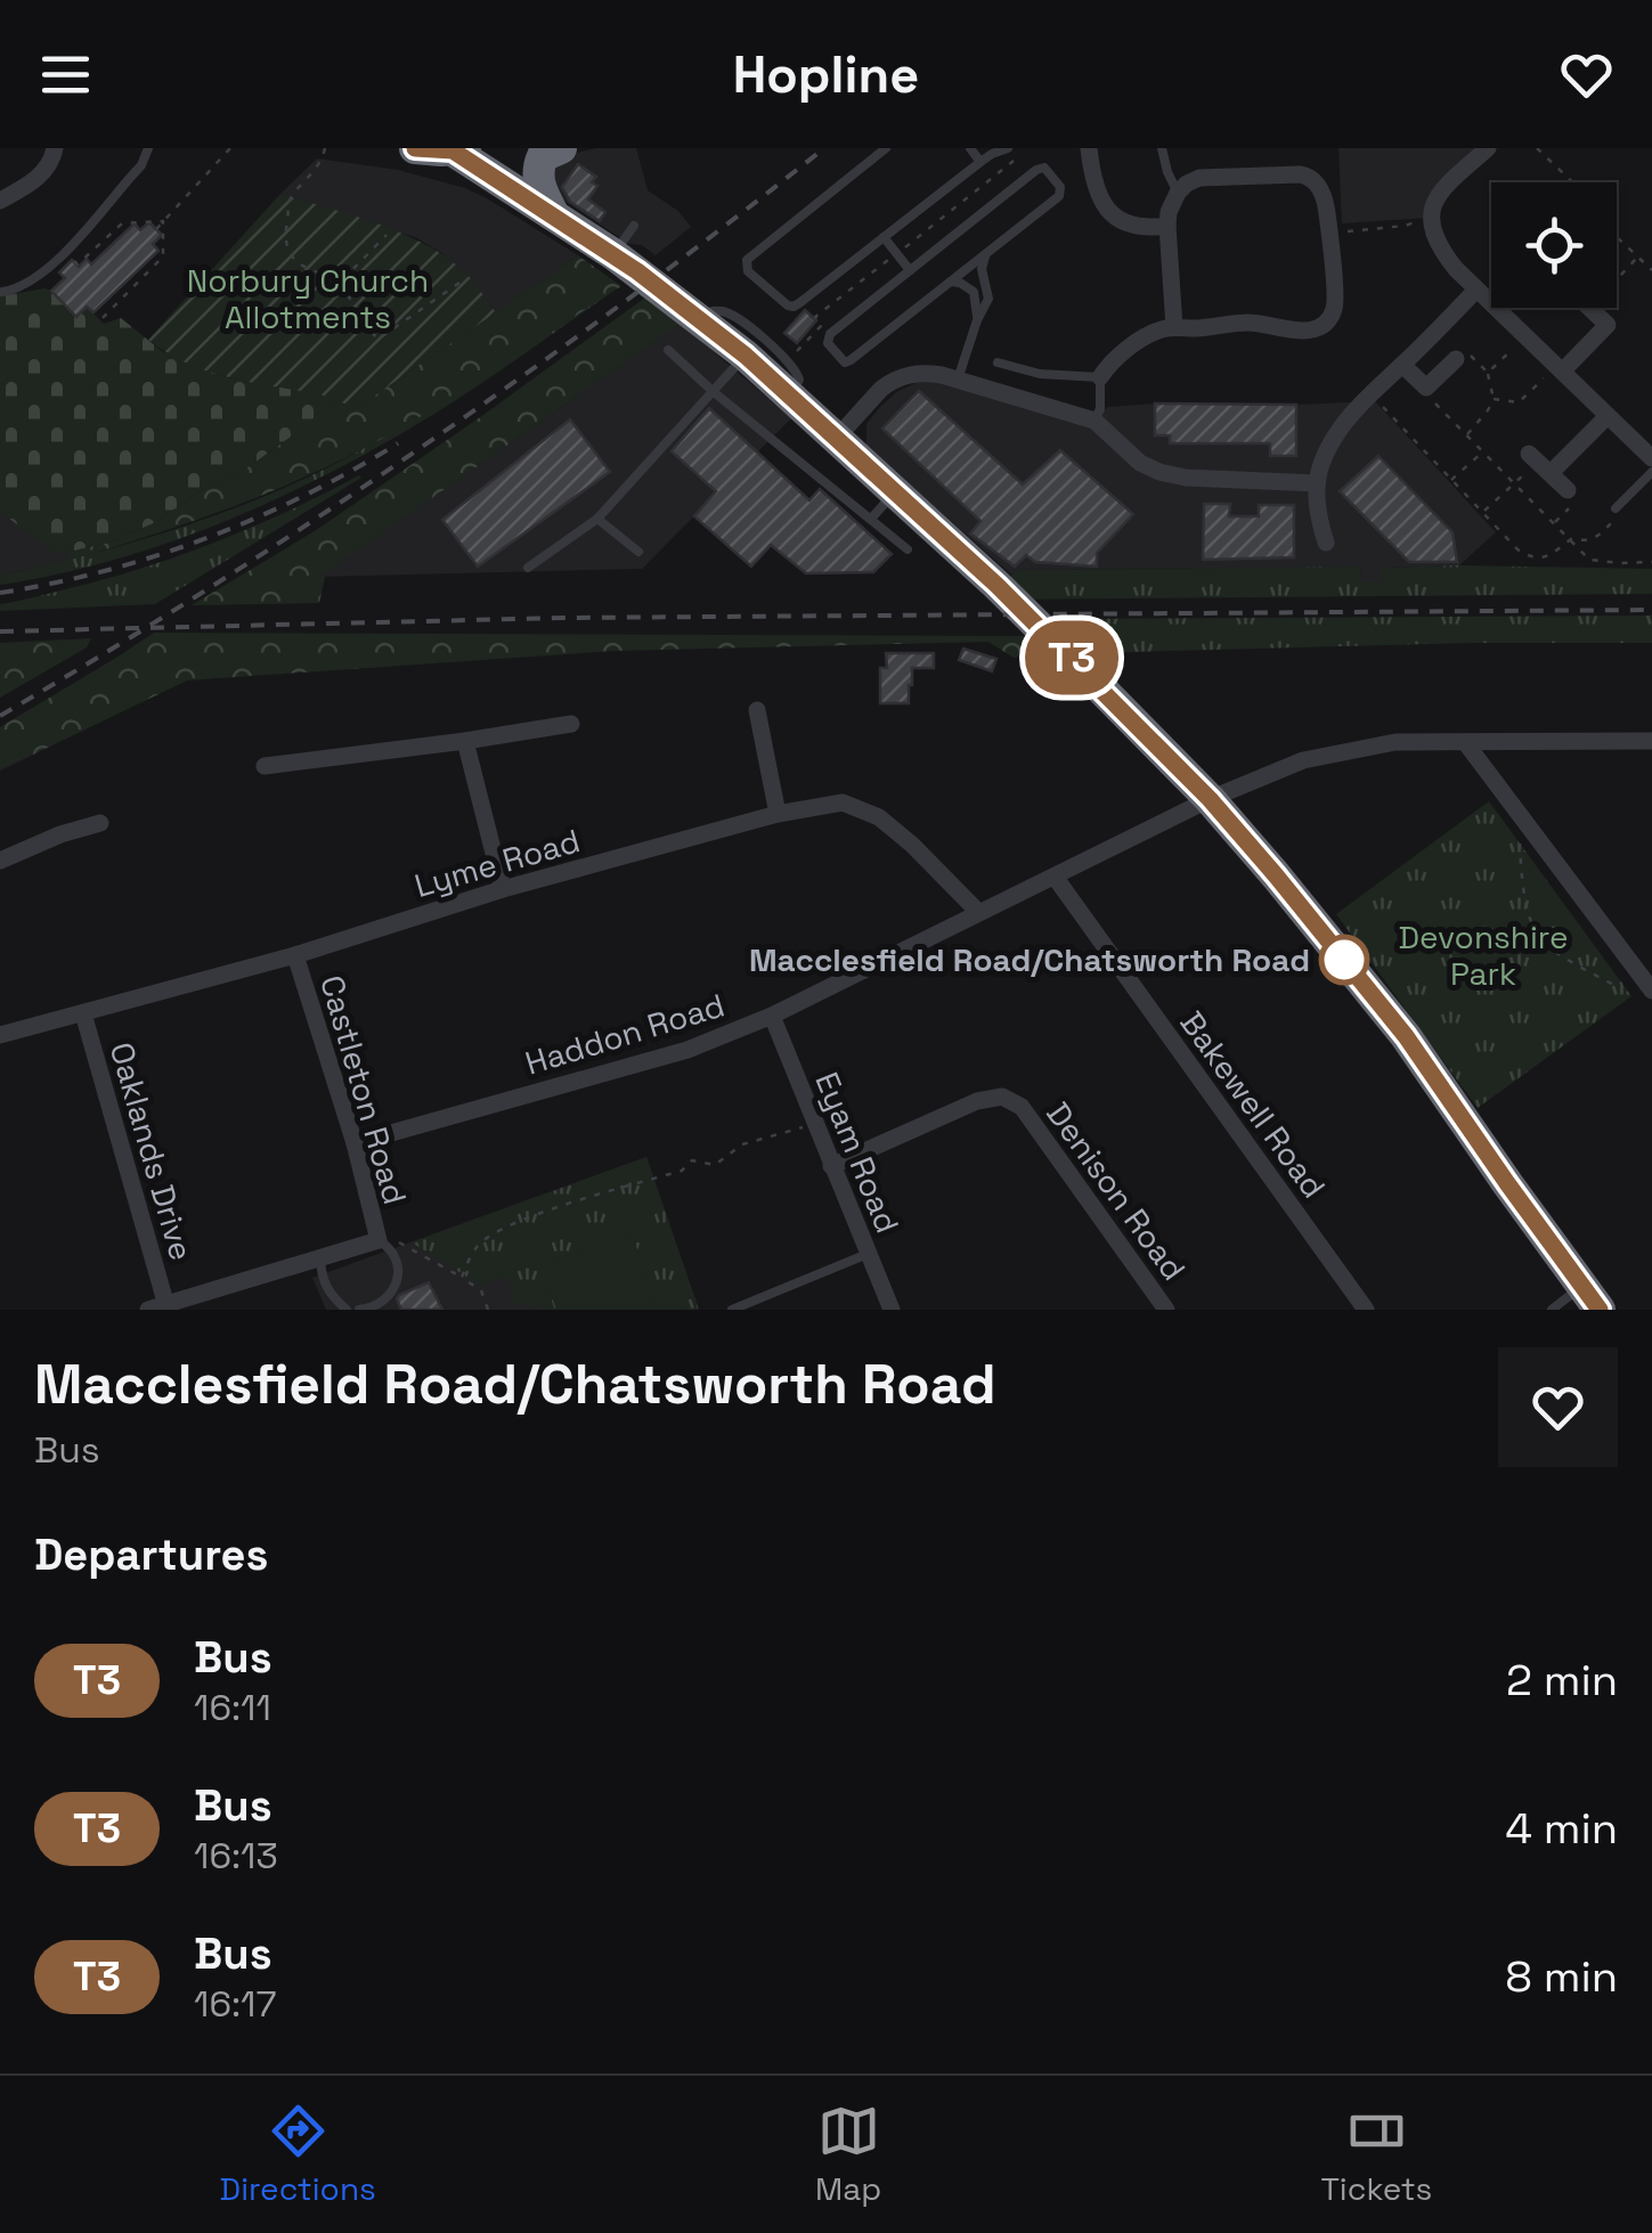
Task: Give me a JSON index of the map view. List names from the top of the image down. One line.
{"streets":{"street":["Lyme Road","Haddon Road","Castleton Road","Bakewell Road","Oaklands Drive","Eyam Road","Denison Road"]},"crossings":[["Lyme Road","Haddon Road"],["Lyme Road","Castleton Road"],["Lyme Road","Oaklands Drive"],["Haddon Road","Castleton Road"],["Haddon Road","Bakewell Road"],["Haddon Road","Eyam Road"],["Eyam Road","Denison Road"]],"parks":["Norbury Church Allotments","Devonshire Park"],"places":["Macclesfield Road/Chatsworth Road"],"lines":["bus line T3"],"page":{"header":"Hopline","on_map":"T3","heading":[["Macclesfield Road/Chatsworth Road","Bus"],"Departures"],"list":[{"mark":"T3","name":"Bus","note":"16:11","value":"2 min"},{"mark":"T3","name":"Bus","note":"16:13","value":"4 min"},{"mark":"T3","name":"Bus","note":"16:17","value":"8 min"}],"tabs":["Directions","Map","Tickets"]}}
